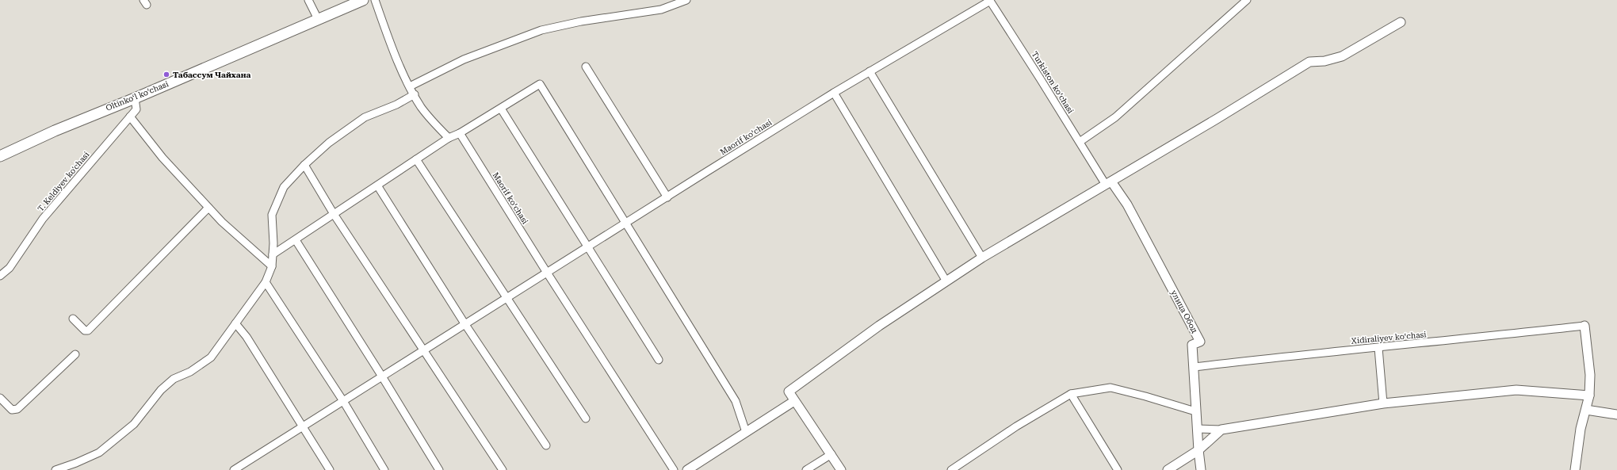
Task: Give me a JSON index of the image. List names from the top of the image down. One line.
{"streets":{"main road":["Oltinkoʻl koʻchasi"],"street":["Turkiston koʻchasi","Maorif koʻchasi","T. Keldiyev ko'chasi","улица Обод","Xidiraliyev koʻchasi"]},"crossings":[["Turkiston koʻchasi","Maorif koʻchasi"],["Oltinkoʻl koʻchasi","T. Keldiyev ko'chasi"],["улица Обод","Xidiraliyev koʻchasi"]],"places":["Табассум Чайхана"]}
